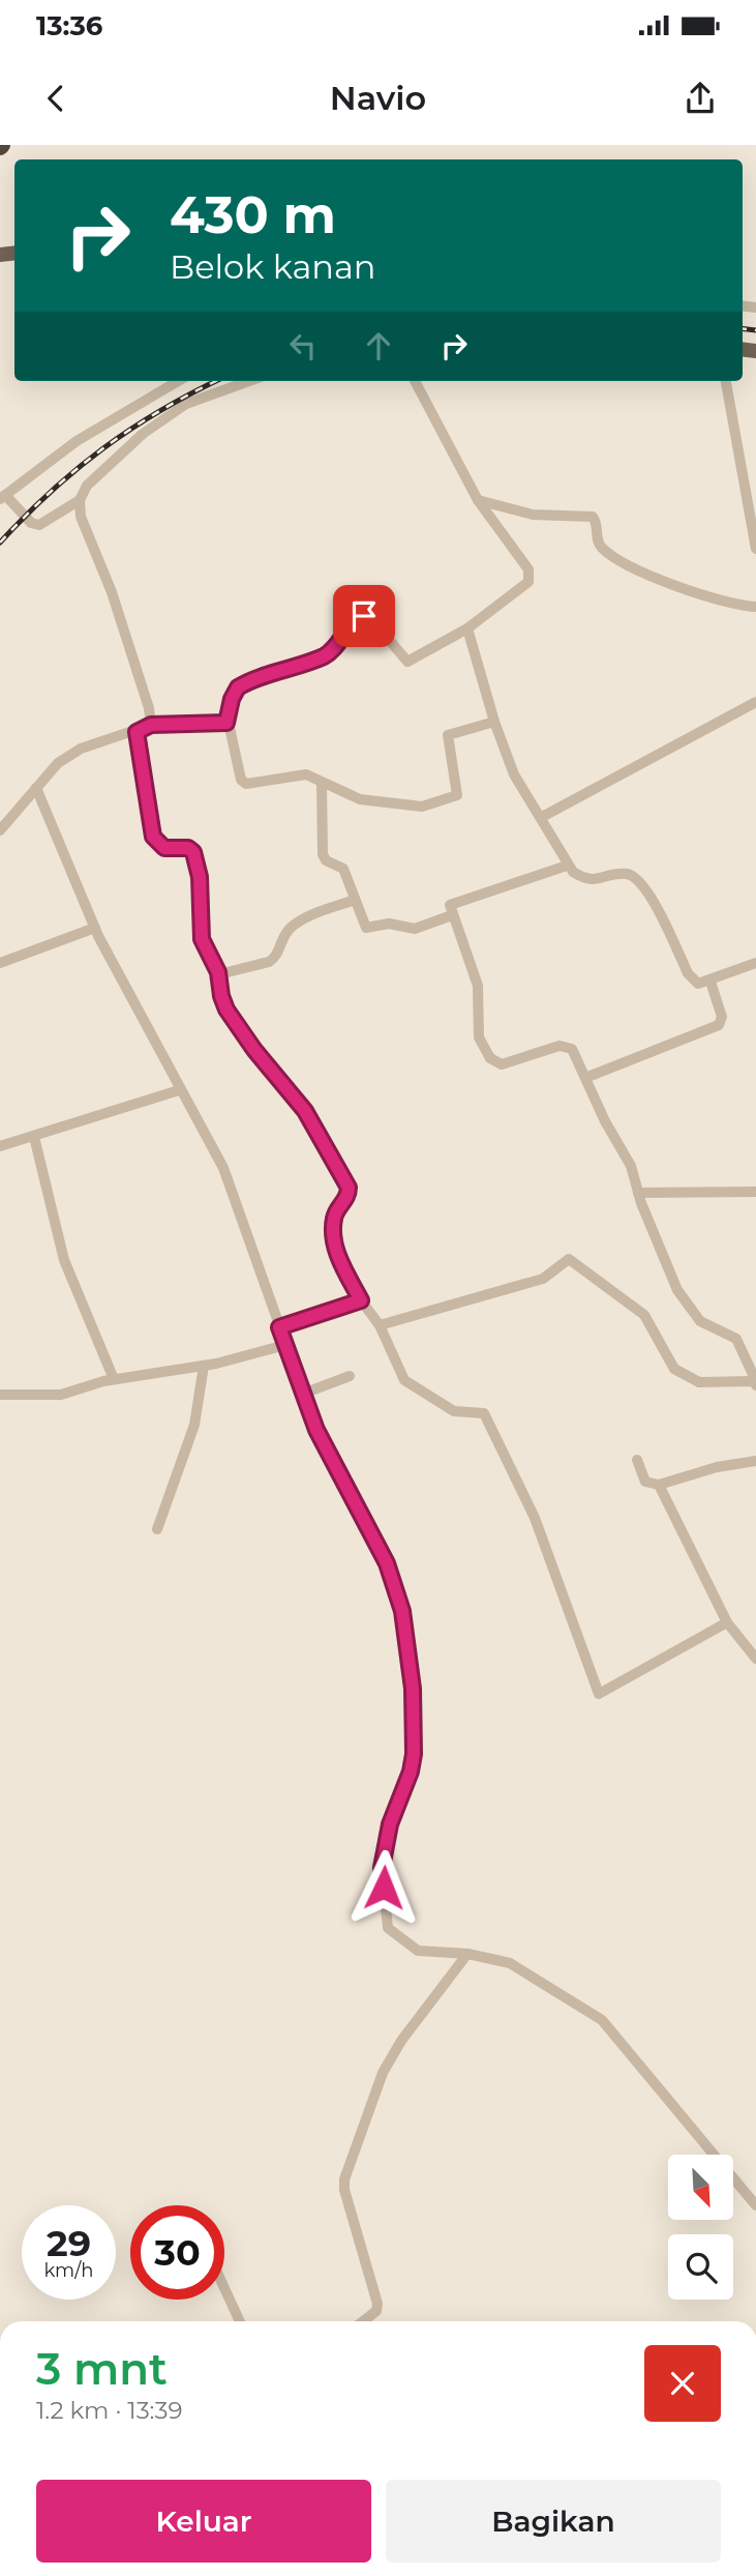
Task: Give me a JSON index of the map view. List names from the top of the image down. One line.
{"north":"bottom right","page":{"status":"13:36","header":"Navio","turn":["430 m","Belok kanan"],"speed":"29 km/h","limit":"30","heading":["3 mnt","1.2 km · 13:39"],"buttons":["Keluar","Bagikan"]}}
